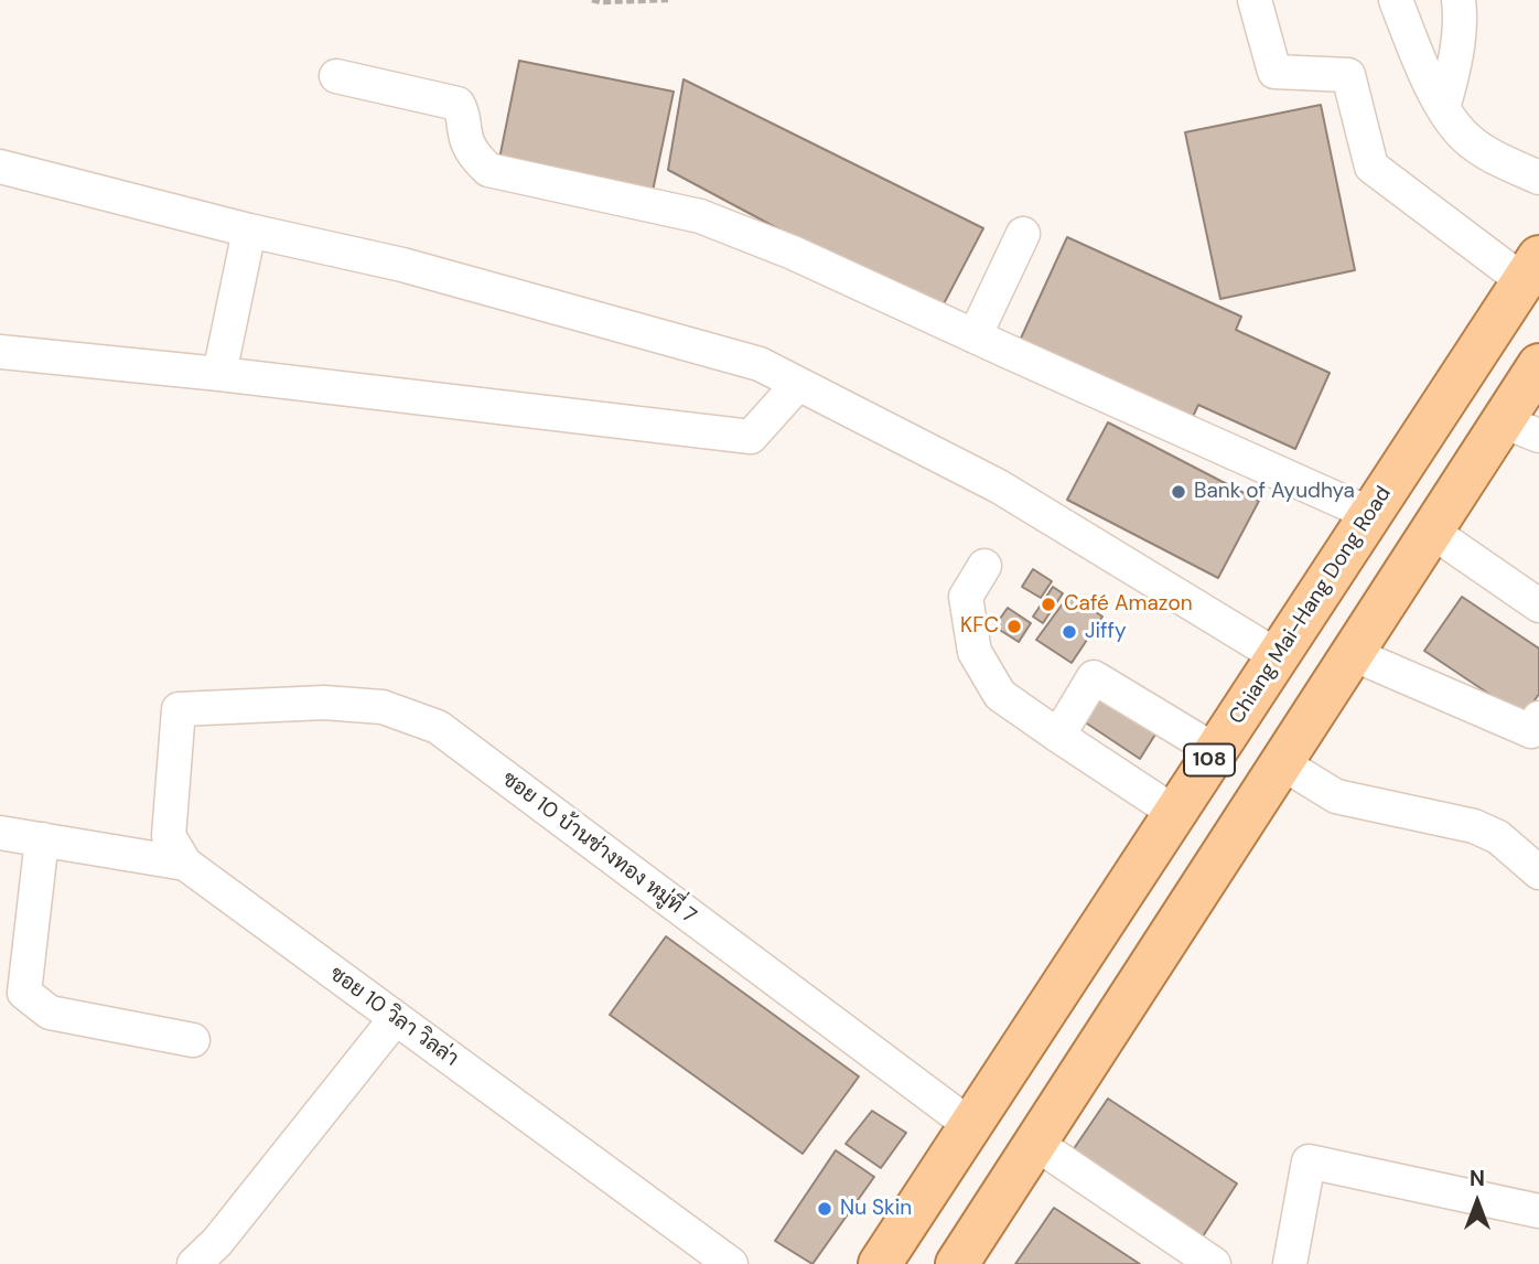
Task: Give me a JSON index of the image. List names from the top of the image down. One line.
{"streets":{"main road":["Chiang Mai-Hang Dong Road","108"],"street":["ซอย 10 บ้านช่างทอง หมู่ที่ 7","ซอย 10 วิลา วิลล่า"]},"crossings":[["Chiang Mai-Hang Dong Road","ซอย 10 บ้านช่างทอง หมู่ที่ 7"],["ซอย 10 บ้านช่างทอง หมู่ที่ 7","ซอย 10 วิลา วิลล่า"]],"places":["Bank of Ayudhya","Café Amazon","KFC","Jiffy","Nu Skin"],"north":"top"}
